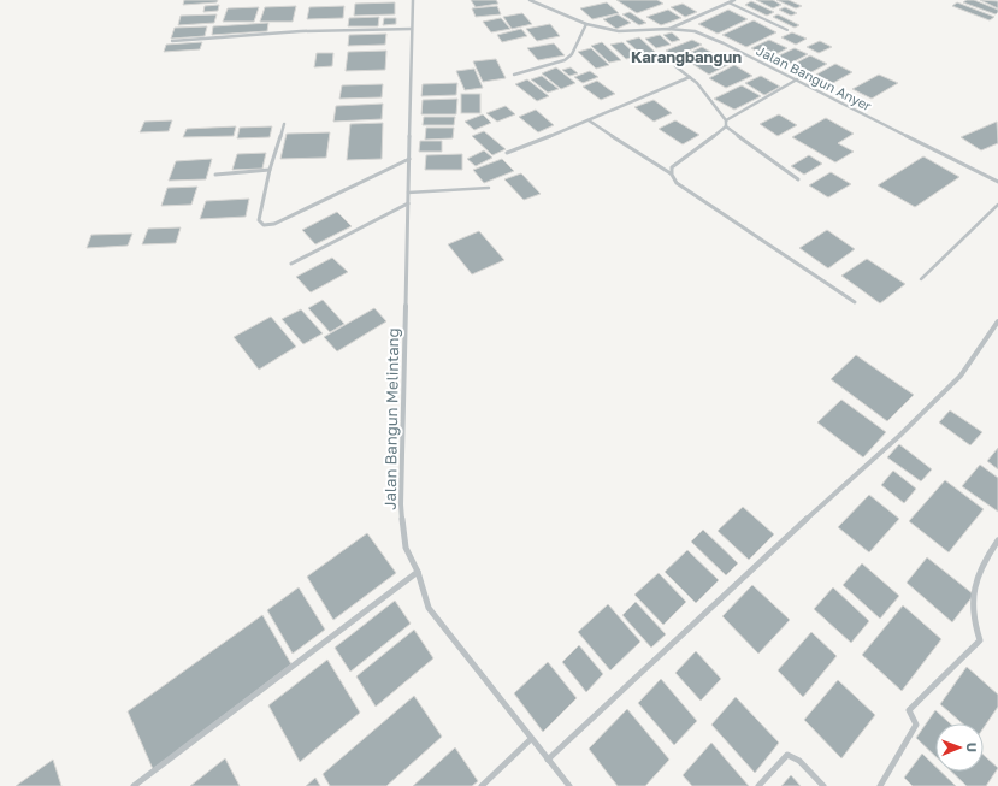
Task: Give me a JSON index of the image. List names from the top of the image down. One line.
{"streets":{"street":["Jalan Bangun Anyer","Jalan Bangun Melintang"]},"districts":["Karangbangun"],"north":"right"}
